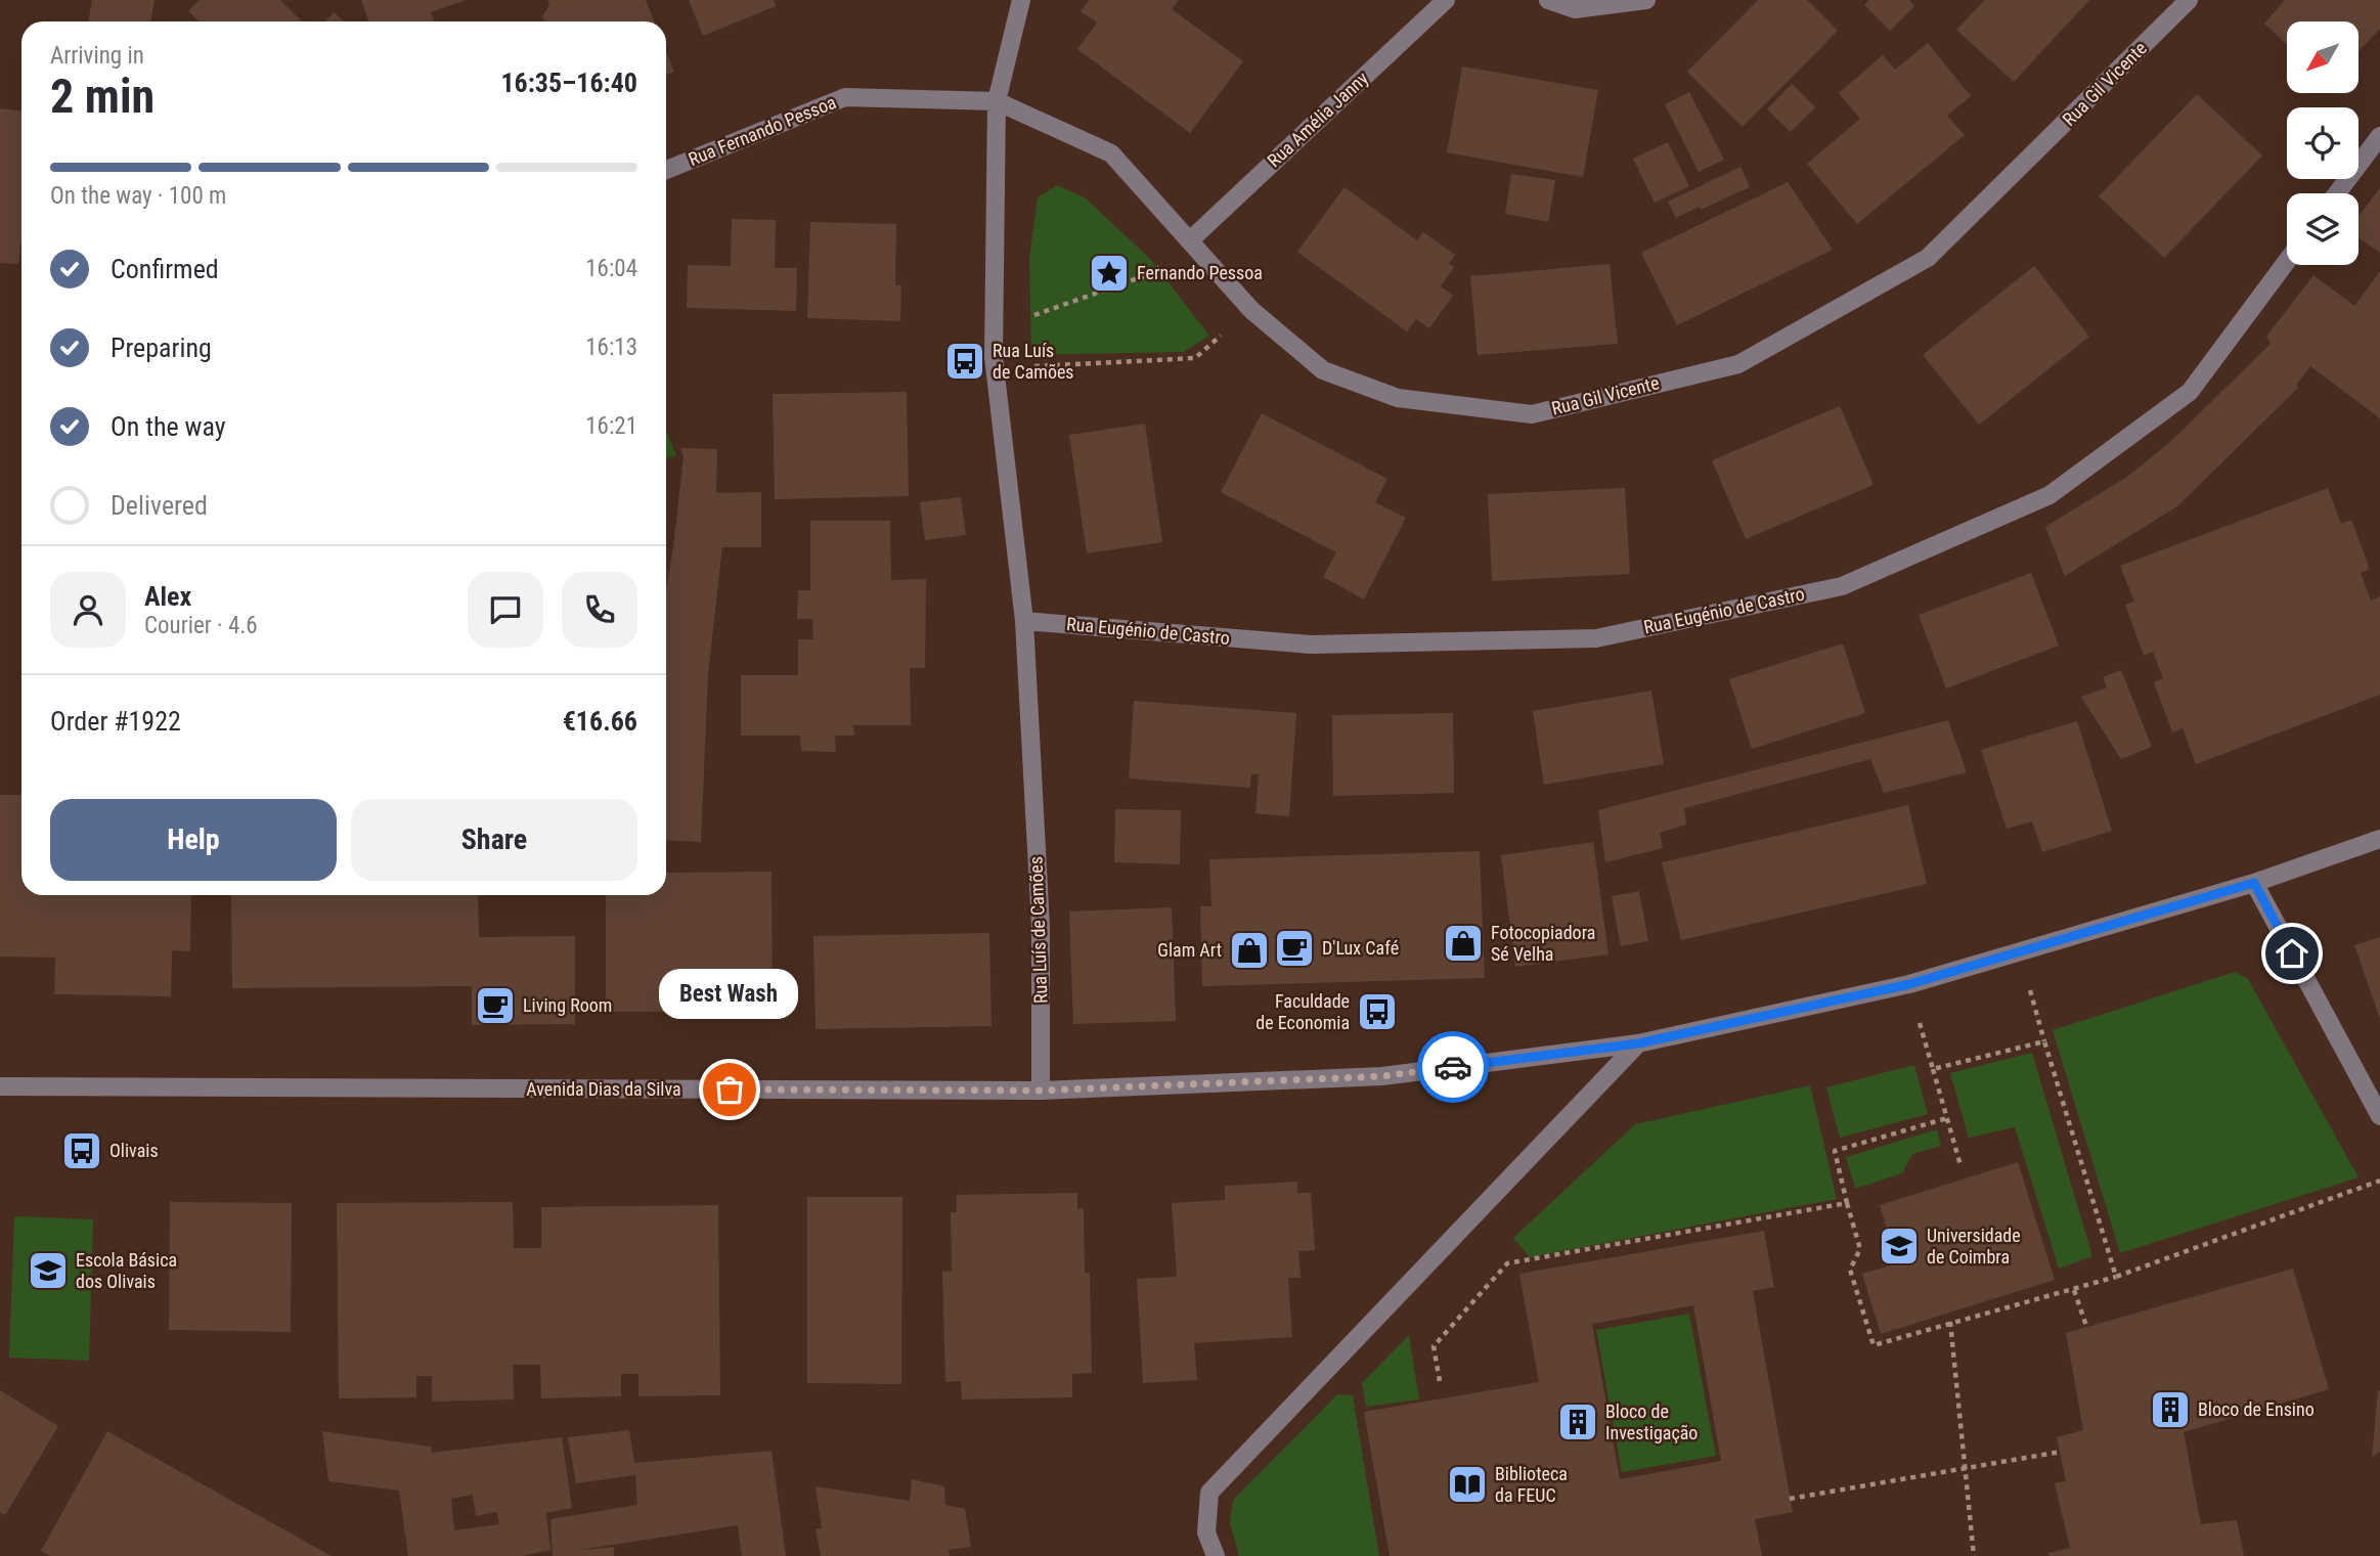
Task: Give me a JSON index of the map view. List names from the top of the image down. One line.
{"streets":{"street":["Rua Gil Vicente","Rua Amélia Janny","Rua Fernando Pessoa","Rua Eugénio de Castro","Rua Luís de Camões","Avenida Dias da Silva"]},"crossings":[["Rua Gil Vicente","Rua Amélia Janny"],["Rua Gil Vicente","Rua Fernando Pessoa"],["Rua Gil Vicente","Rua Luís de Camões"],["Rua Fernando Pessoa","Rua Luís de Camões"],["Rua Eugénio de Castro","Rua Luís de Camões"],["Rua Luís de Camões","Avenida Dias da Silva"]],"places":{"place":["Fernando Pessoa"],"bus stop":["Rua Luís de Camões","Faculdade de Economia","Olivais"],"shop":["Fotocopiadora Sé Velha","Glam Art"],"cafe":["D'Lux Café","Living Room"],"other":["Best Wash"],"school or university":["Universidade de Coimbra","Escola Básica dos Olivais"],"building":["Bloco de Ensino","Bloco de Investigação"],"library":["Biblioteca da FEUC"]},"north":"bottom left","page":{"heading":["2 min","Arriving in","16:35–16:40"],"panel":["Alex","Courier · 4.6","Order #1922","€16.66"],"bar":"On the way · 100 m","list":[["Confirmed","16:04"],["Preparing","16:13"],["On the way","16:21"],"Delivered"],"buttons":["Help","Share"],"bubble":"Best Wash"}}
